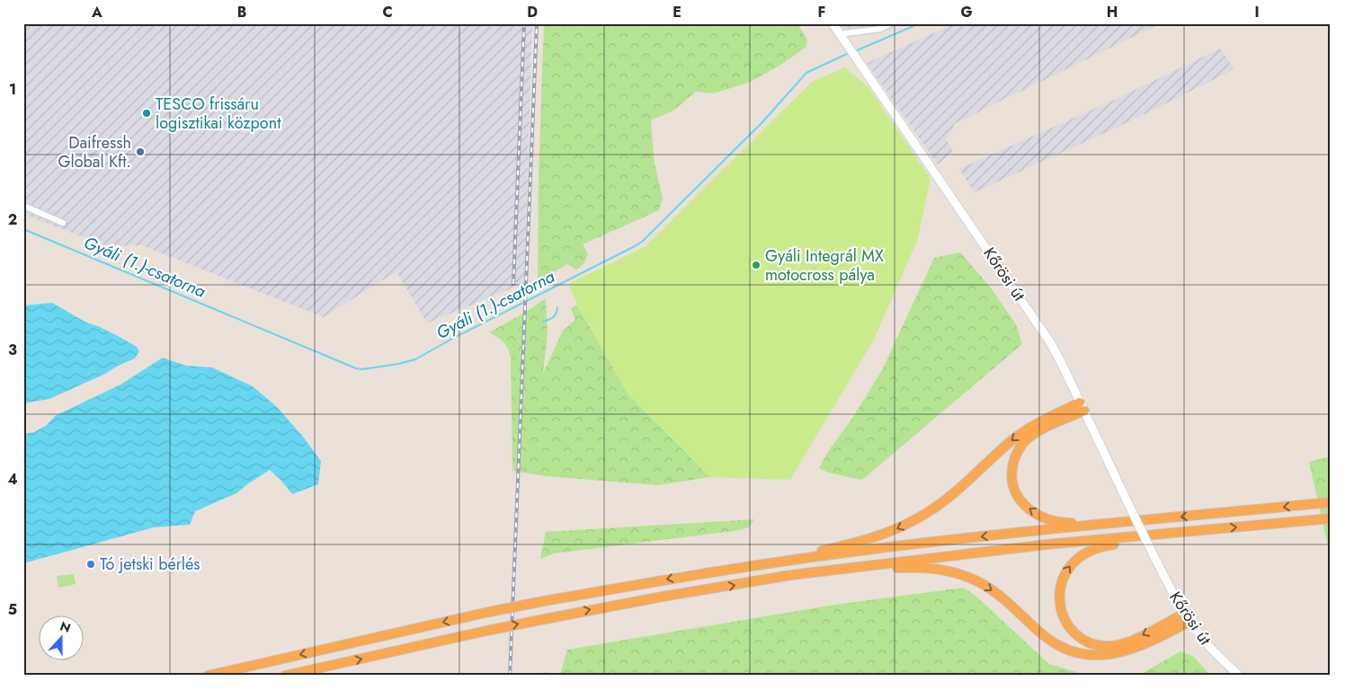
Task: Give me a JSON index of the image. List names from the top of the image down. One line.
{"streets":{"main road":["Kőrösi út"]},"water":["Gyáli (1.)-csatorna"],"places":["TESCO frissáru logisztikai központ","Daifressh Global Kft.","Gyáli Integrál MX motocross pálya","Tó jetski bérlés"],"north":"top","grid":{"columns":["A","B","C","D","E","F","G","H","I"],"rows":["1","2","3","4","5"]}}
